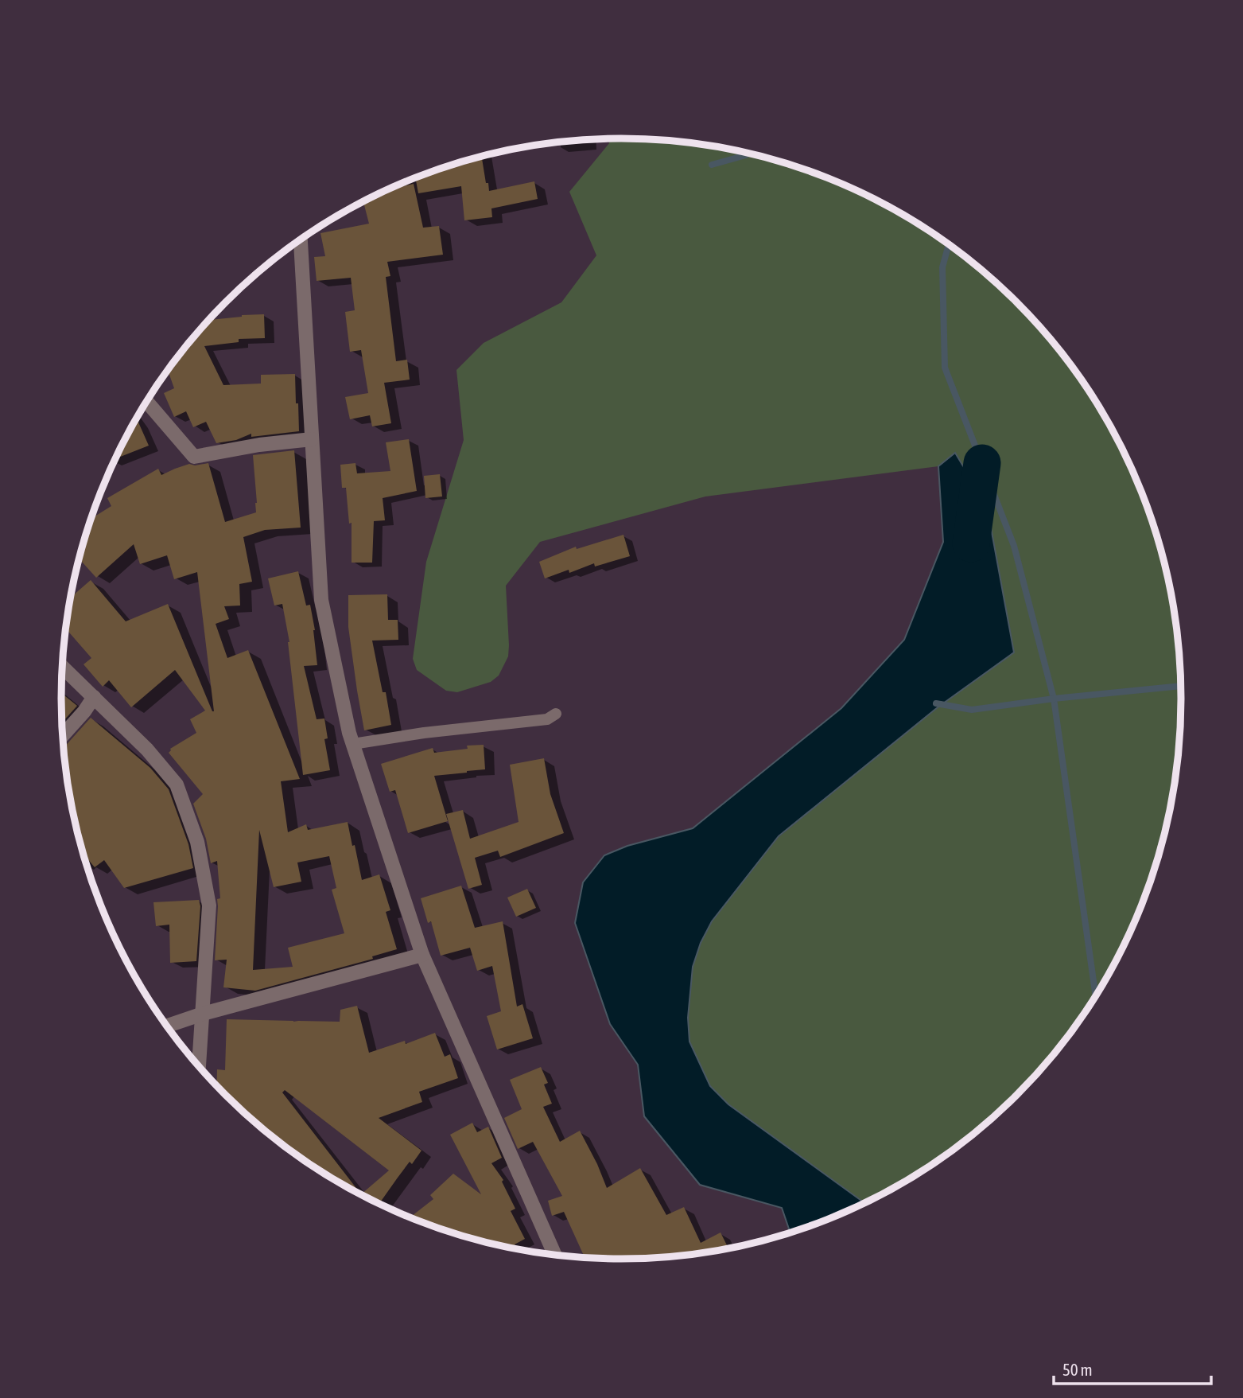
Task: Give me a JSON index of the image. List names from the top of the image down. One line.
{"scale_bar":"50 m"}
